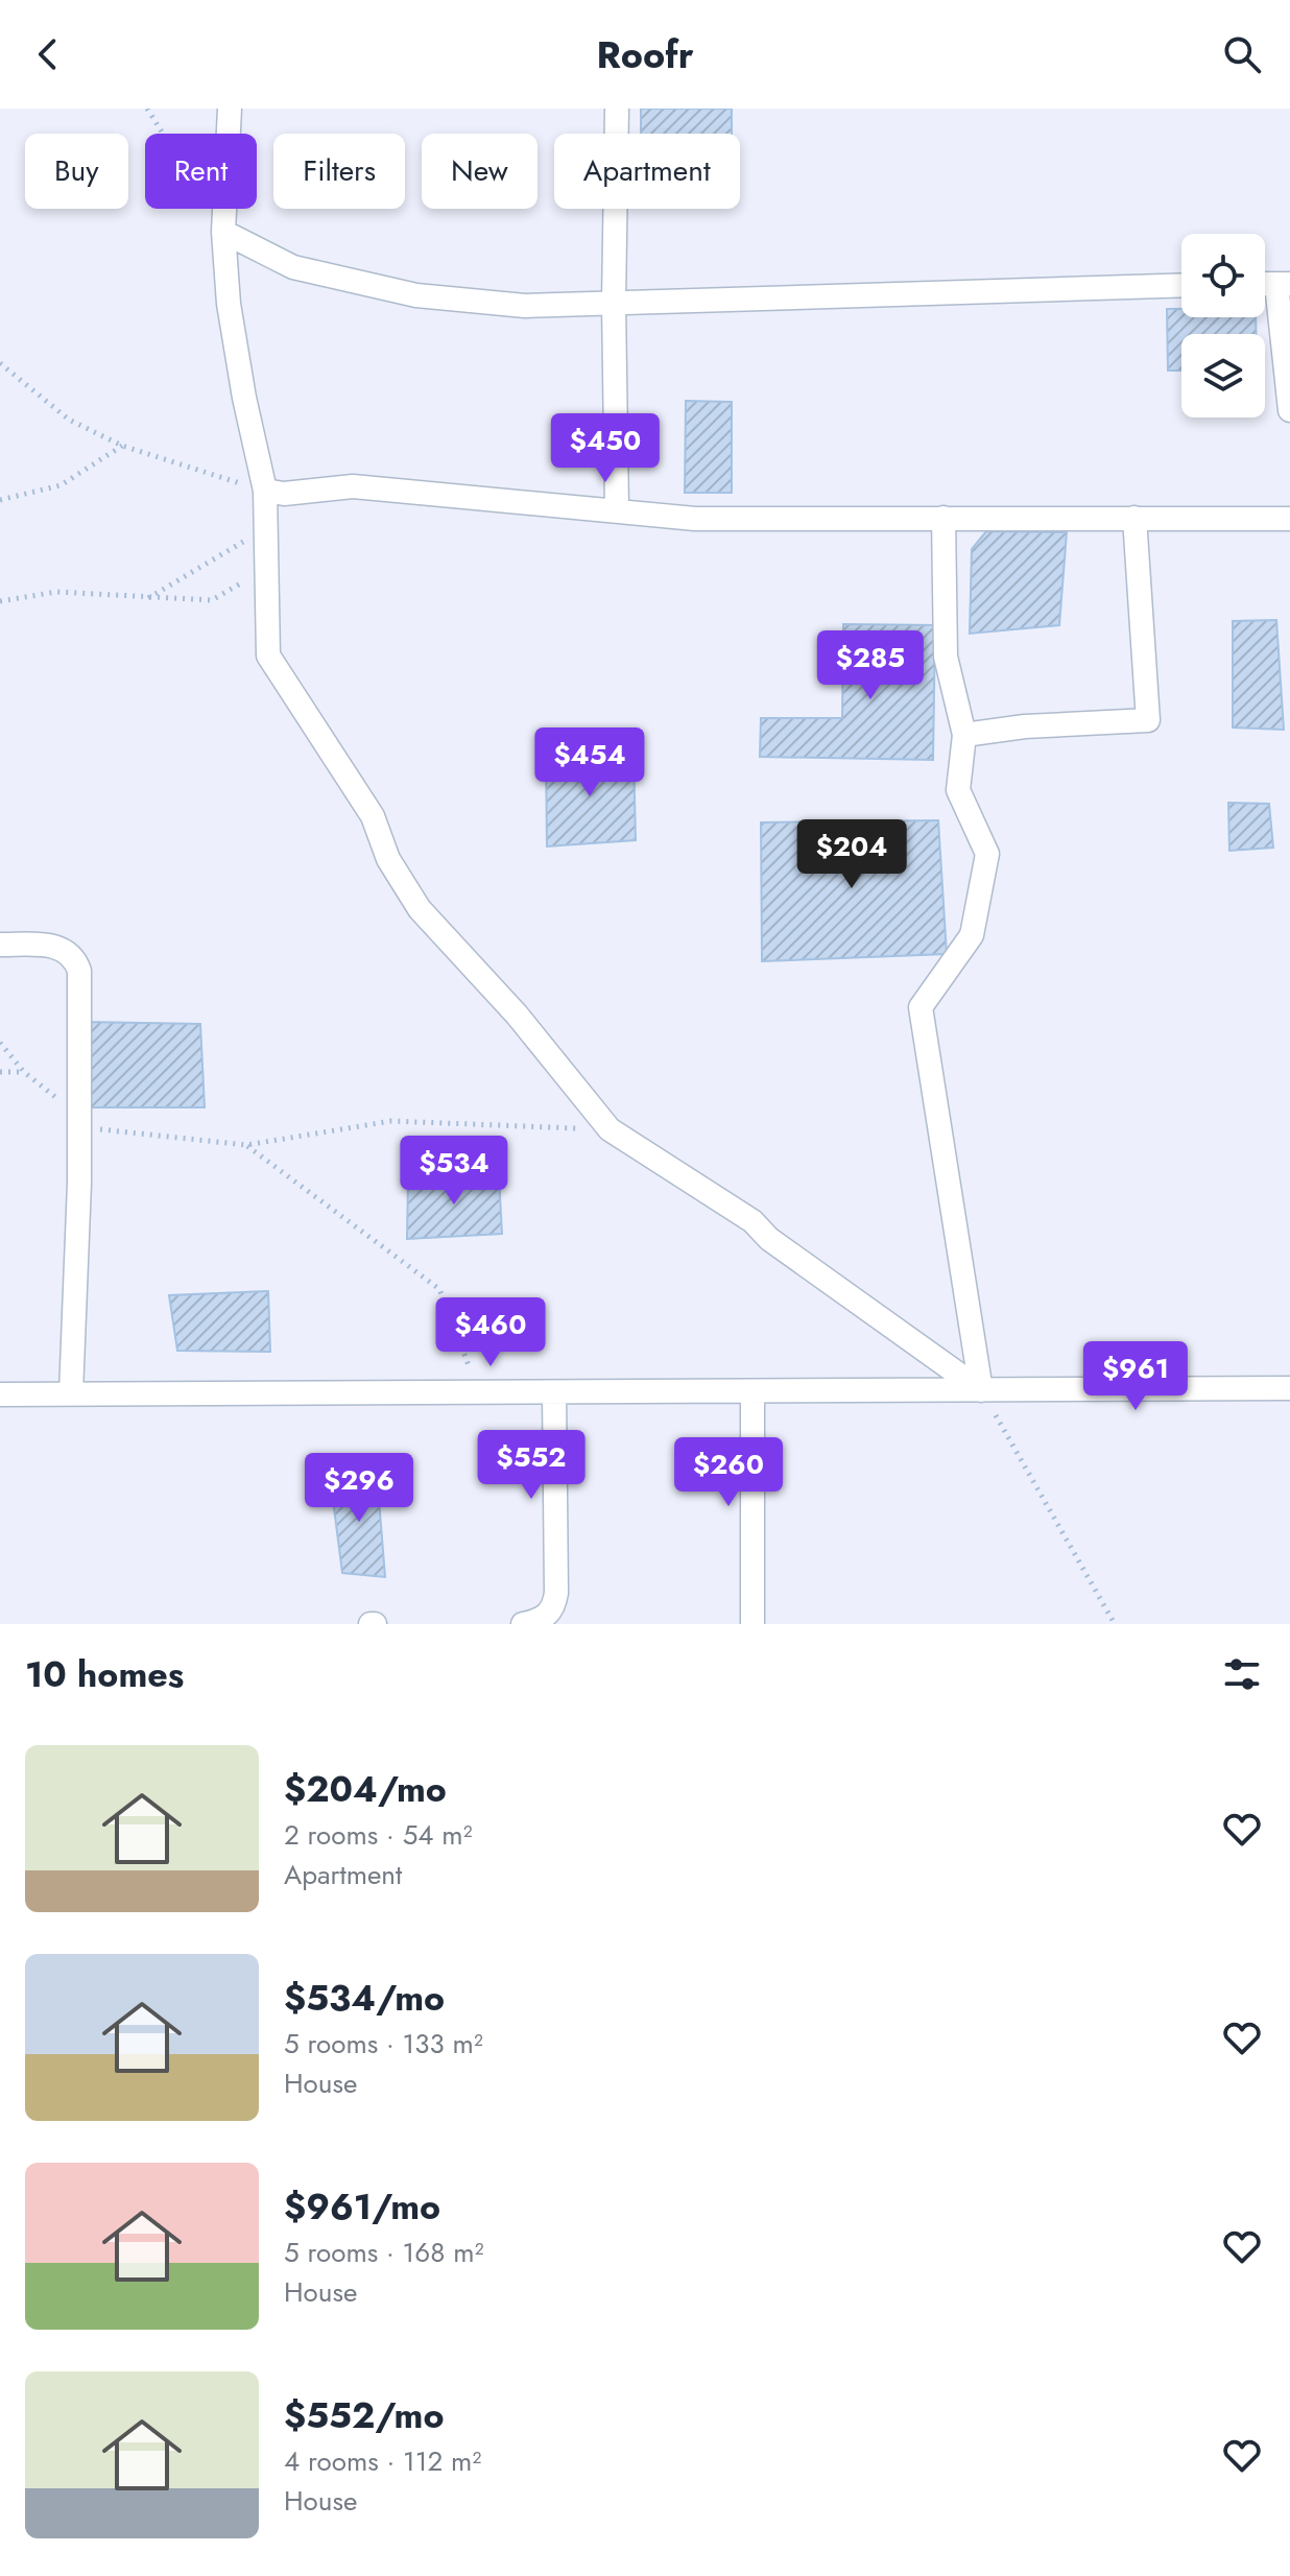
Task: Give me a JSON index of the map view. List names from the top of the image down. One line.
{"page":{"header":"Roofr","chip":["Buy","Rent","Filters","New","Apartment"],"price":["$450","$285","$454","$204","$534","$460","$961","$552","$260","$296"],"heading":"10 homes","list":[{"name":"$204/mo","note":"2 rooms · 54 m² · Apartment"},{"name":"$534/mo","note":"5 rooms · 133 m² · House"},{"name":"$961/mo","note":"5 rooms · 168 m² · House"},{"name":"$552/mo","note":"4 rooms · 112 m² · House"}]}}
